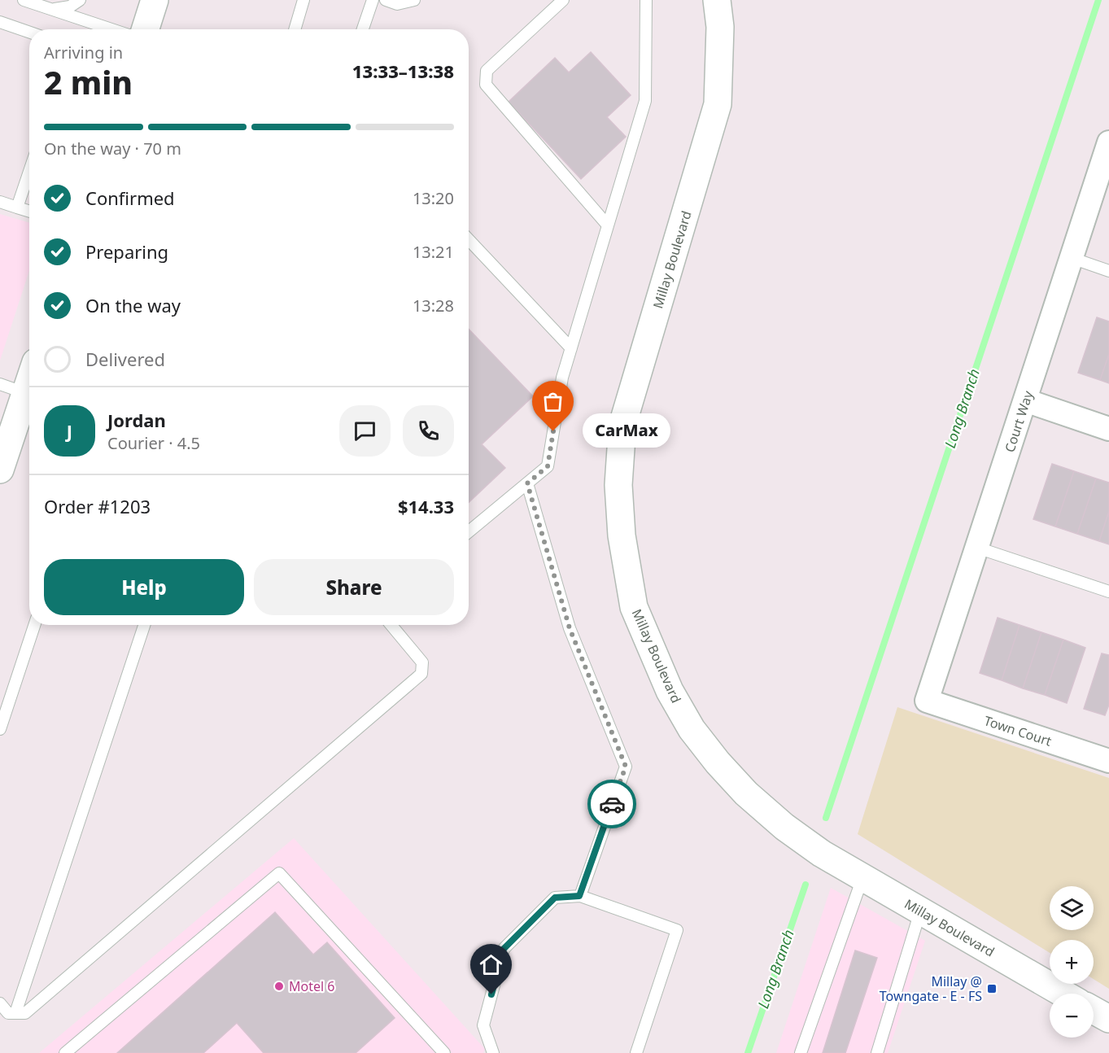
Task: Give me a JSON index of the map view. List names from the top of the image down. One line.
{"streets":{"street":["Millay Boulevard","Court Way","Town Court"]},"crossings":[["Court Way","Town Court"]],"water":["Long Branch"],"places":{"other":["CarMax","Motel 6"],"transit":["Millay @ Towngate - E - FS"]},"page":{"heading":["2 min","Arriving in","13:33–13:38"],"panel":["Jordan","Courier · 4.5","Order #1203","$14.33"],"bar":"On the way · 70 m","list":[["Confirmed","13:20"],["Preparing","13:21"],["On the way","13:28"],"Delivered"],"round":"J","bubble":"CarMax","buttons":["Help","Share"],"map_buttons":["+","−"]}}
